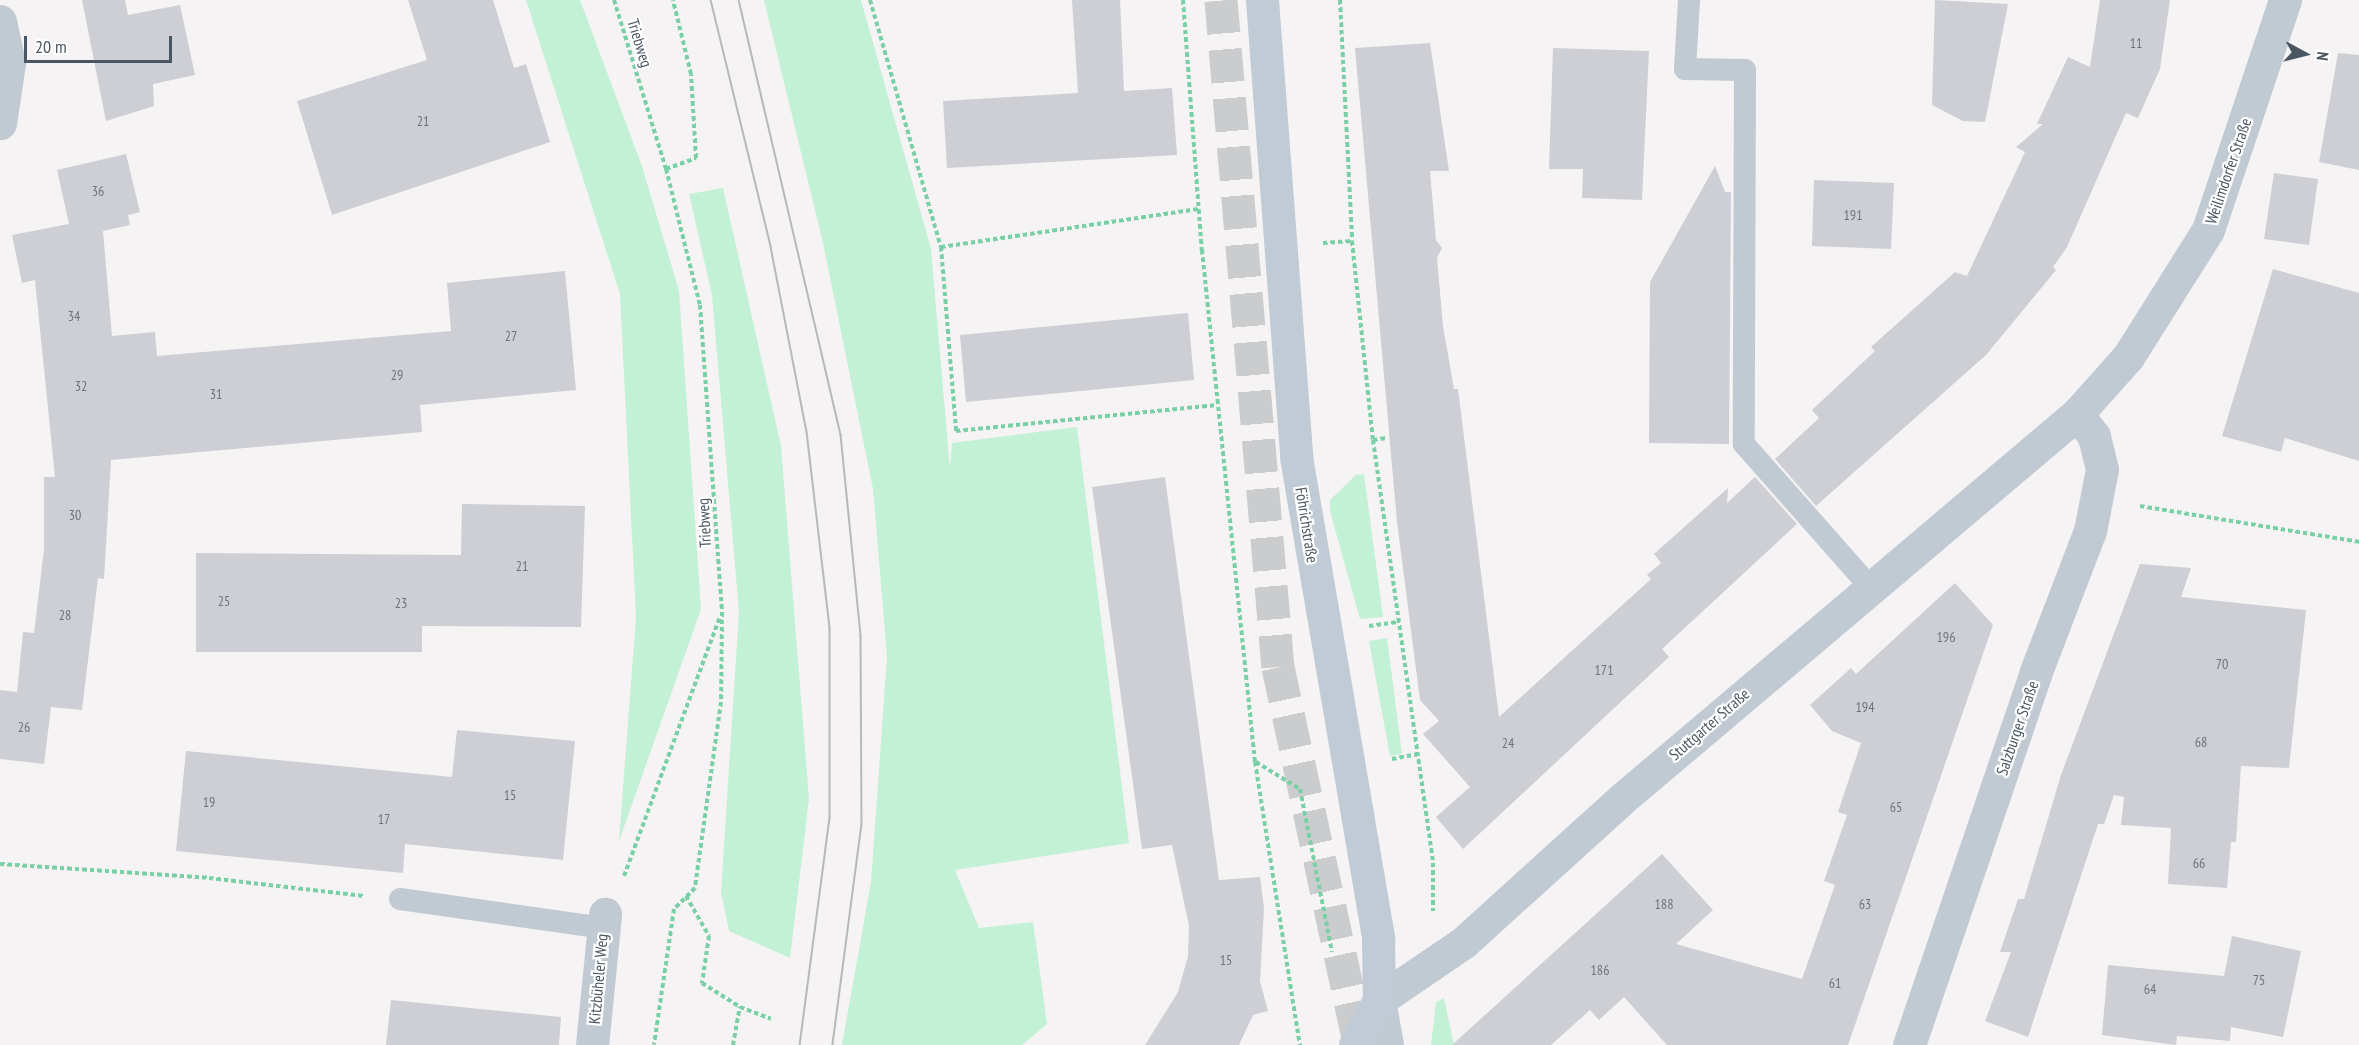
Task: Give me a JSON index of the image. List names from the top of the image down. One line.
{"streets":{"main road":["Föhrichstraße","Stuttgarter Straße"],"street":["Weilimdorfer Straße","Salzburger Straße","Kitzbüheler Weg"],"path":["Triebweg"]},"crossings":[["Weilimdorfer Straße","Stuttgarter Straße"],["Weilimdorfer Straße","Salzburger Straße"],["Föhrichstraße","Stuttgarter Straße"],["Stuttgarter Straße","Salzburger Straße"]],"house_numbers":["11","21","36","191","34","27","29","32","31","30","21","25","23","28","196","70","171","194","26","68","24","15","19","65","17","66","188","63","15","186","75","61","64"],"scale_bar":"20 m","north":"right"}
